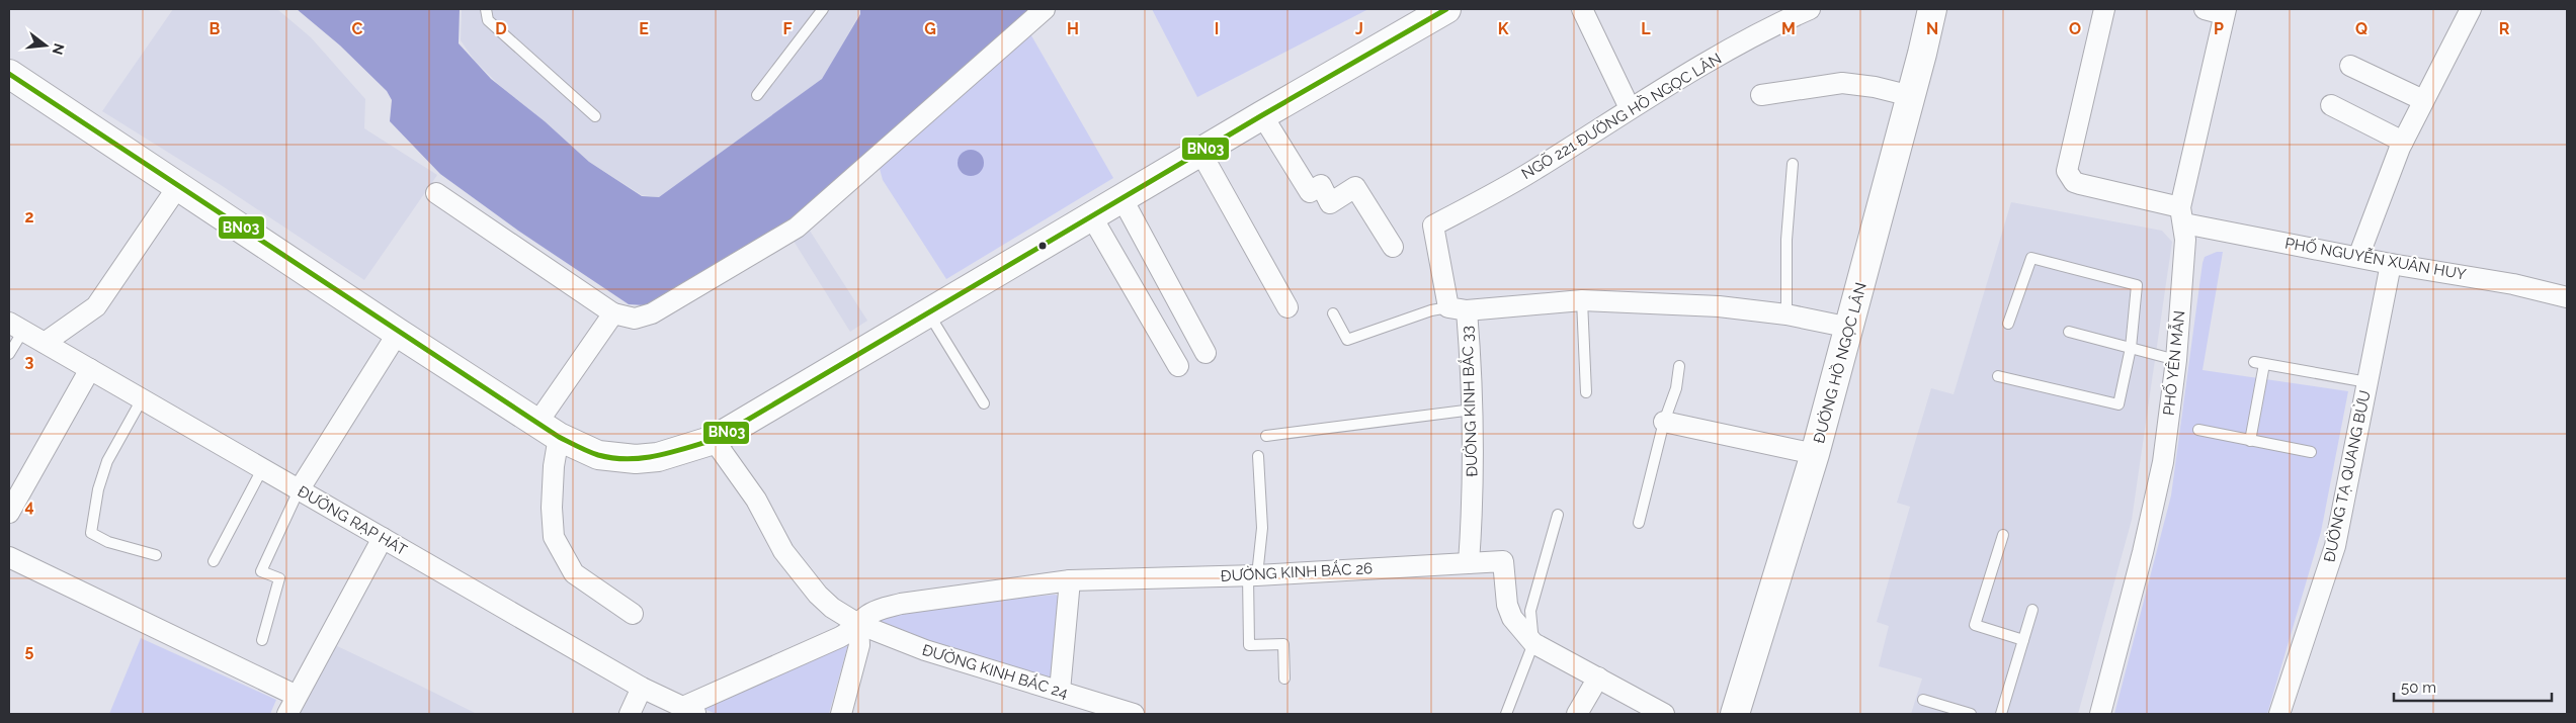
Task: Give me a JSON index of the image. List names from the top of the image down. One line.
{"streets":{"main road":["ĐƯỜNG HỒ NGỌC LÂN"],"street":["NGÕ 221 ĐƯỜNG HỒ NGỌC LÂN","PHỐ NGUYỄN XUÂN HUY","PHỐ YÊN MẪN","ĐƯỜNG KINH BẮC 33","ĐƯỜNG TẠ QUANG BỬU","ĐƯỜNG RẠP HÁT","ĐƯỜNG KINH BẮC 26","ĐƯỜNG KINH BẮC 24"]},"crossings":[["NGÕ 221 ĐƯỜNG HỒ NGỌC LÂN","ĐƯỜNG KINH BẮC 33"],["PHỐ NGUYỄN XUÂN HUY","PHỐ YÊN MẪN"],["PHỐ NGUYỄN XUÂN HUY","ĐƯỜNG TẠ QUANG BỬU"],["ĐƯỜNG KINH BẮC 33","ĐƯỜNG KINH BẮC 26"],["ĐƯỜNG RẠP HÁT","ĐƯỜNG KINH BẮC 26"],["ĐƯỜNG KINH BẮC 26","ĐƯỜNG KINH BẮC 24"]],"lines":["transit line BN03"],"scale_bar":"50 m","north":"right","grid":{"columns":["B","C","D","E","F","G","H","I","J","K","L","M","N","O","P","Q","R"],"rows":["2","3","4","5"]}}
